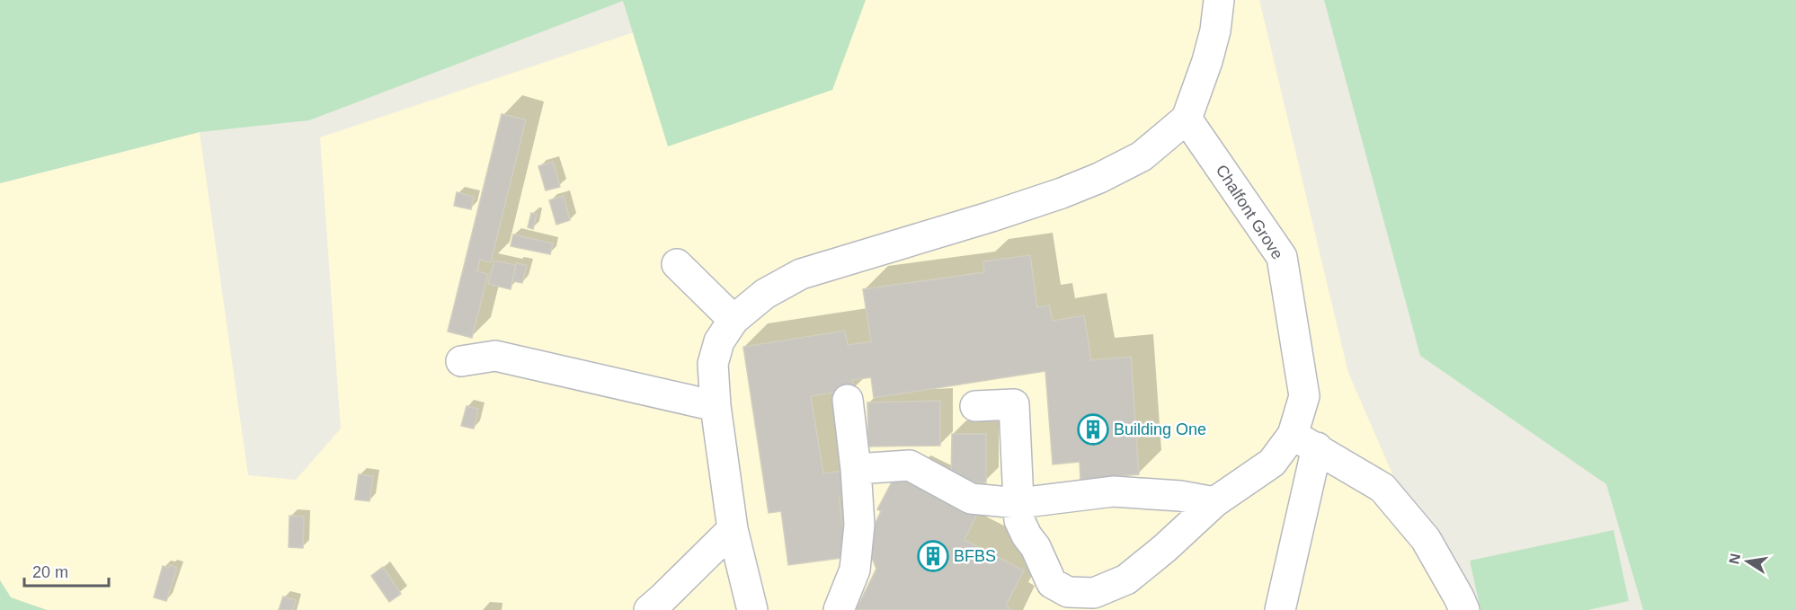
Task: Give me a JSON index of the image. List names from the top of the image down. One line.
{"streets":{"street":["Chalfont Grove"]},"places":{"building":["Building One","BFBS"]},"scale_bar":"20 m","north":"left"}
